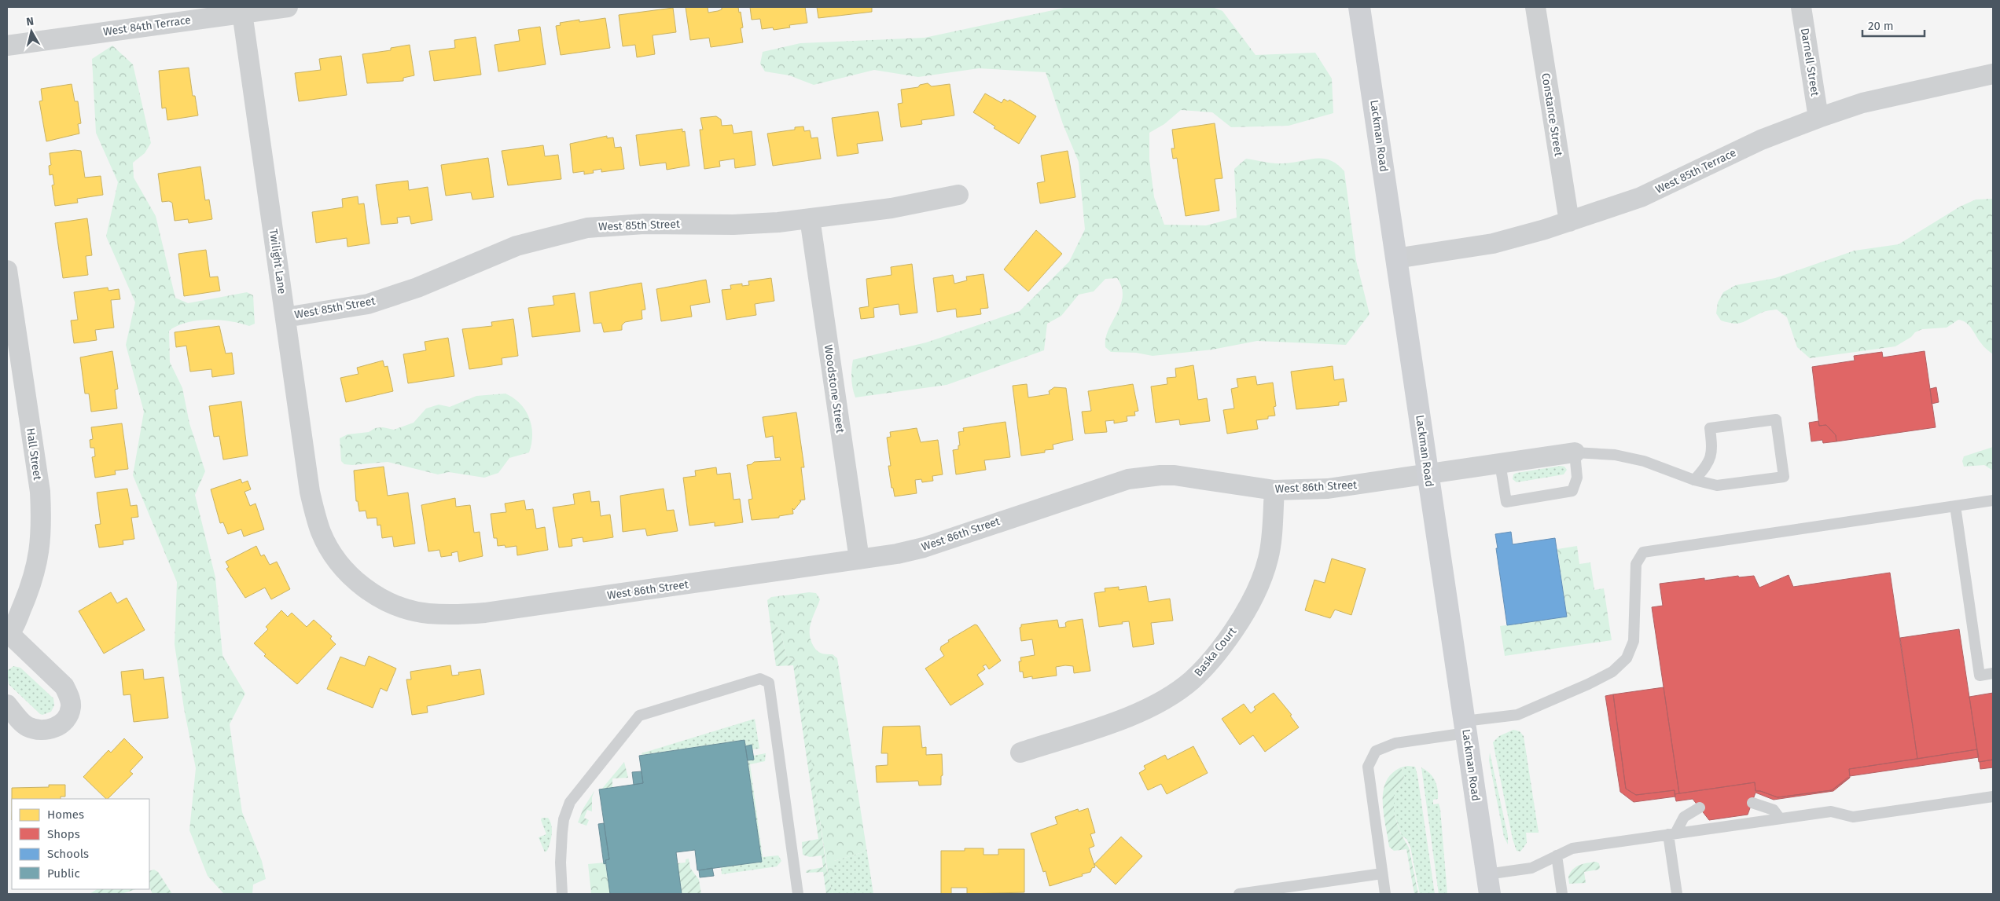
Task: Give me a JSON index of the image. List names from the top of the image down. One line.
{"streets":{"main road":["Lackman Road"],"street":["West 84th Terrace","Darnell Street","Constance Street","West 85th Terrace","West 85th Street","Twilight Lane","Woodstone Street","Hall Street","West 86th Street","Baska Court"]},"crossings":[["West 84th Terrace","Twilight Lane"],["Darnell Street","West 85th Terrace"],["Constance Street","West 85th Terrace"],["Lackman Road","West 85th Terrace"],["Lackman Road","West 86th Street"],["West 85th Street","Twilight Lane"],["West 85th Street","Woodstone Street"],["Twilight Lane","West 86th Street"],["Woodstone Street","West 86th Street"],["West 86th Street","Baska Court"]],"legend":["Homes","Shops","Schools","Public"],"scale_bar":"20 m","north":"top"}
